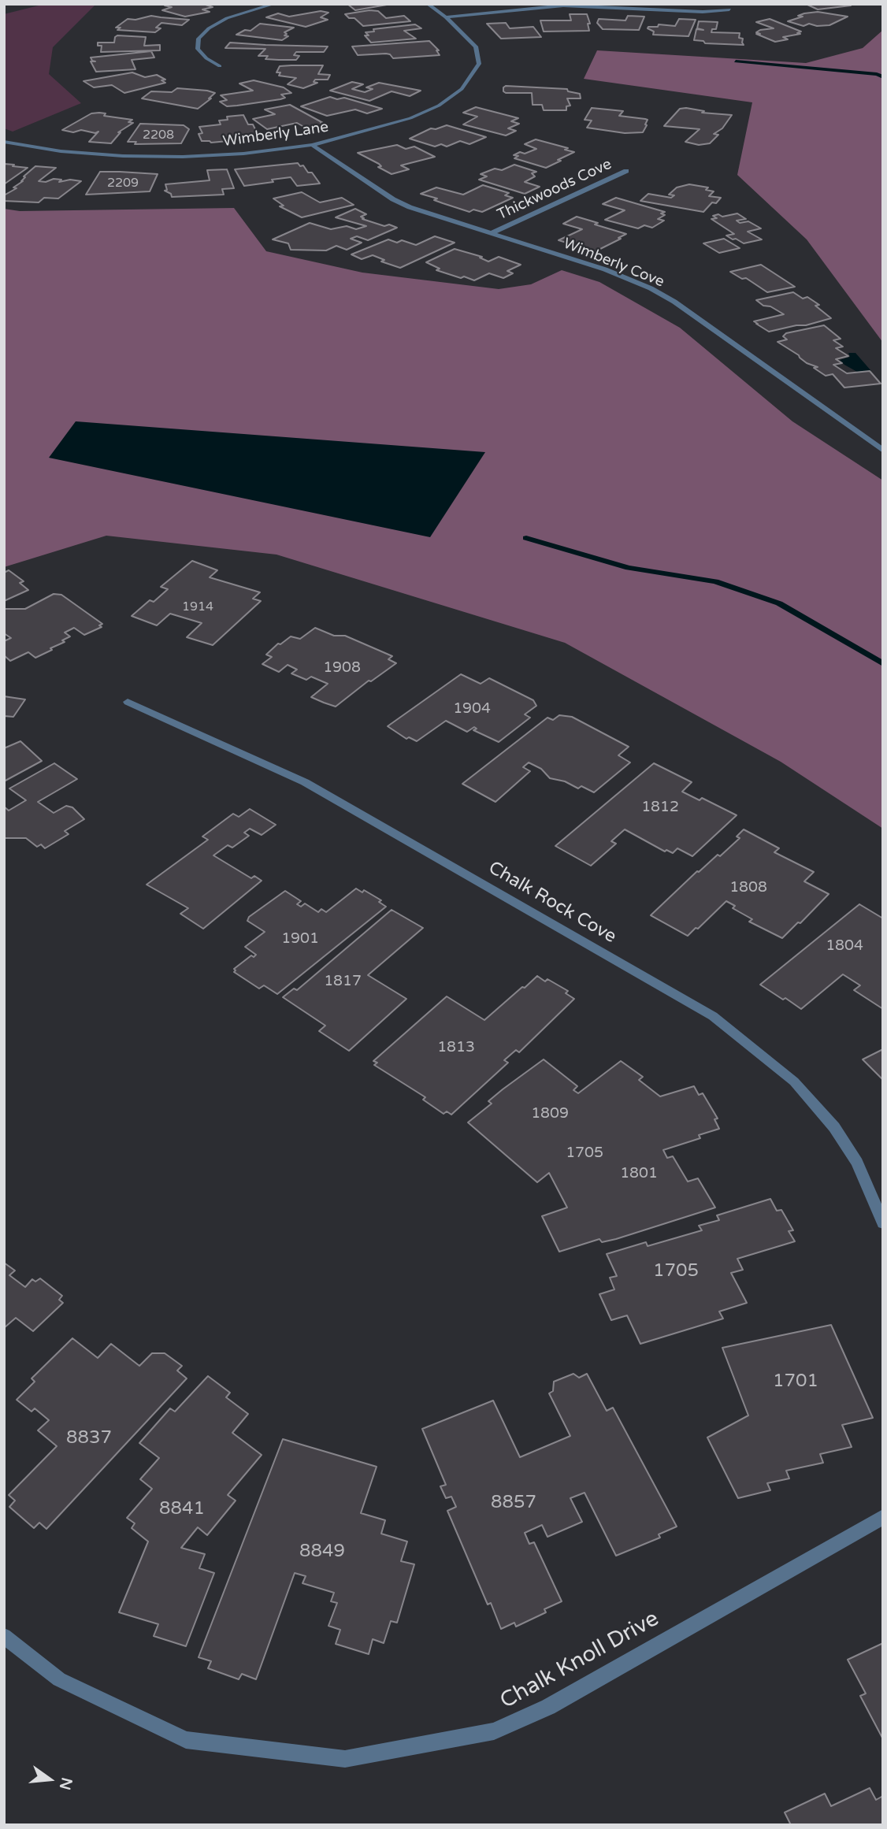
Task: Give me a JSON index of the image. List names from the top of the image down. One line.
{"streets":{"street":["Wimberly Lane","Thickwoods Cove","Wimberly Cove","Chalk Rock Cove","Chalk Knoll Drive"]},"crossings":[["Wimberly Lane","Wimberly Cove"],["Thickwoods Cove","Wimberly Cove"]],"house_numbers":["2208","2209","1914","1908","1904","1812","1808","1901","1804","1817","1813","1809","1705","1801","1705","1701","8837","8857","8841","8849"],"north":"right"}
